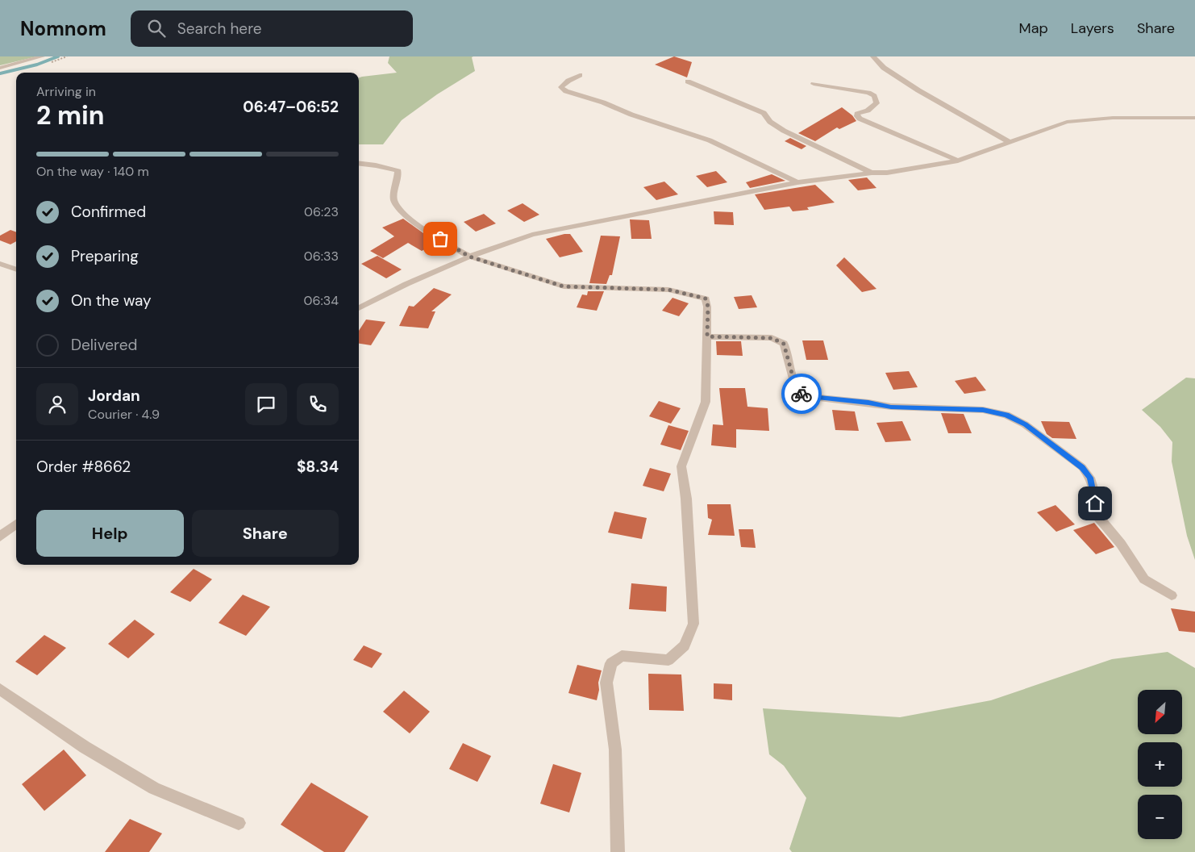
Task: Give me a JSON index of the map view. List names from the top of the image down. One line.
{"north":"bottom left","page":{"header":"Nomnom","search":"Search here","nav":["Map","Layers","Share"],"heading":["2 min","Arriving in","06:47–06:52"],"panel":["Jordan","Courier · 4.9","Order #8662","$8.34"],"bar":"On the way · 140 m","list":[["Confirmed","06:23"],["Preparing","06:33"],["On the way","06:34"],"Delivered"],"buttons":["Help","Share"],"map_buttons":["+","−"]}}
